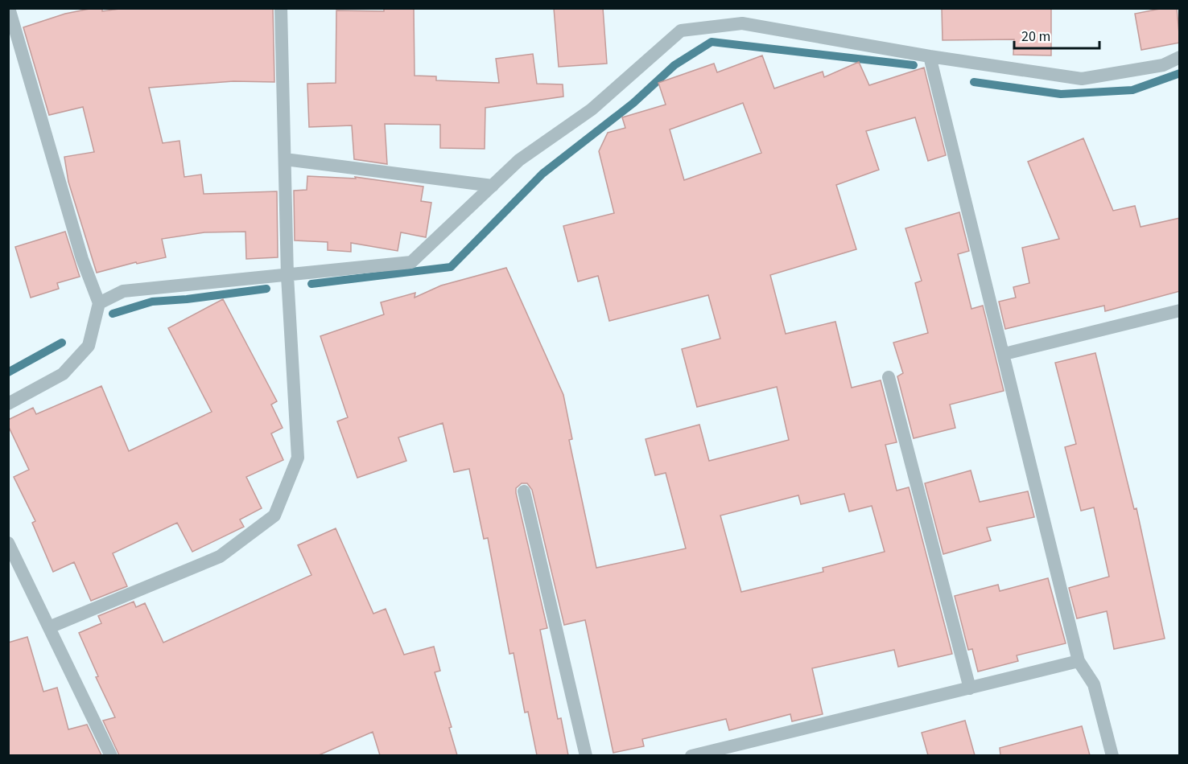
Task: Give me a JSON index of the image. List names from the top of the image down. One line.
{"scale_bar":"20 m"}
